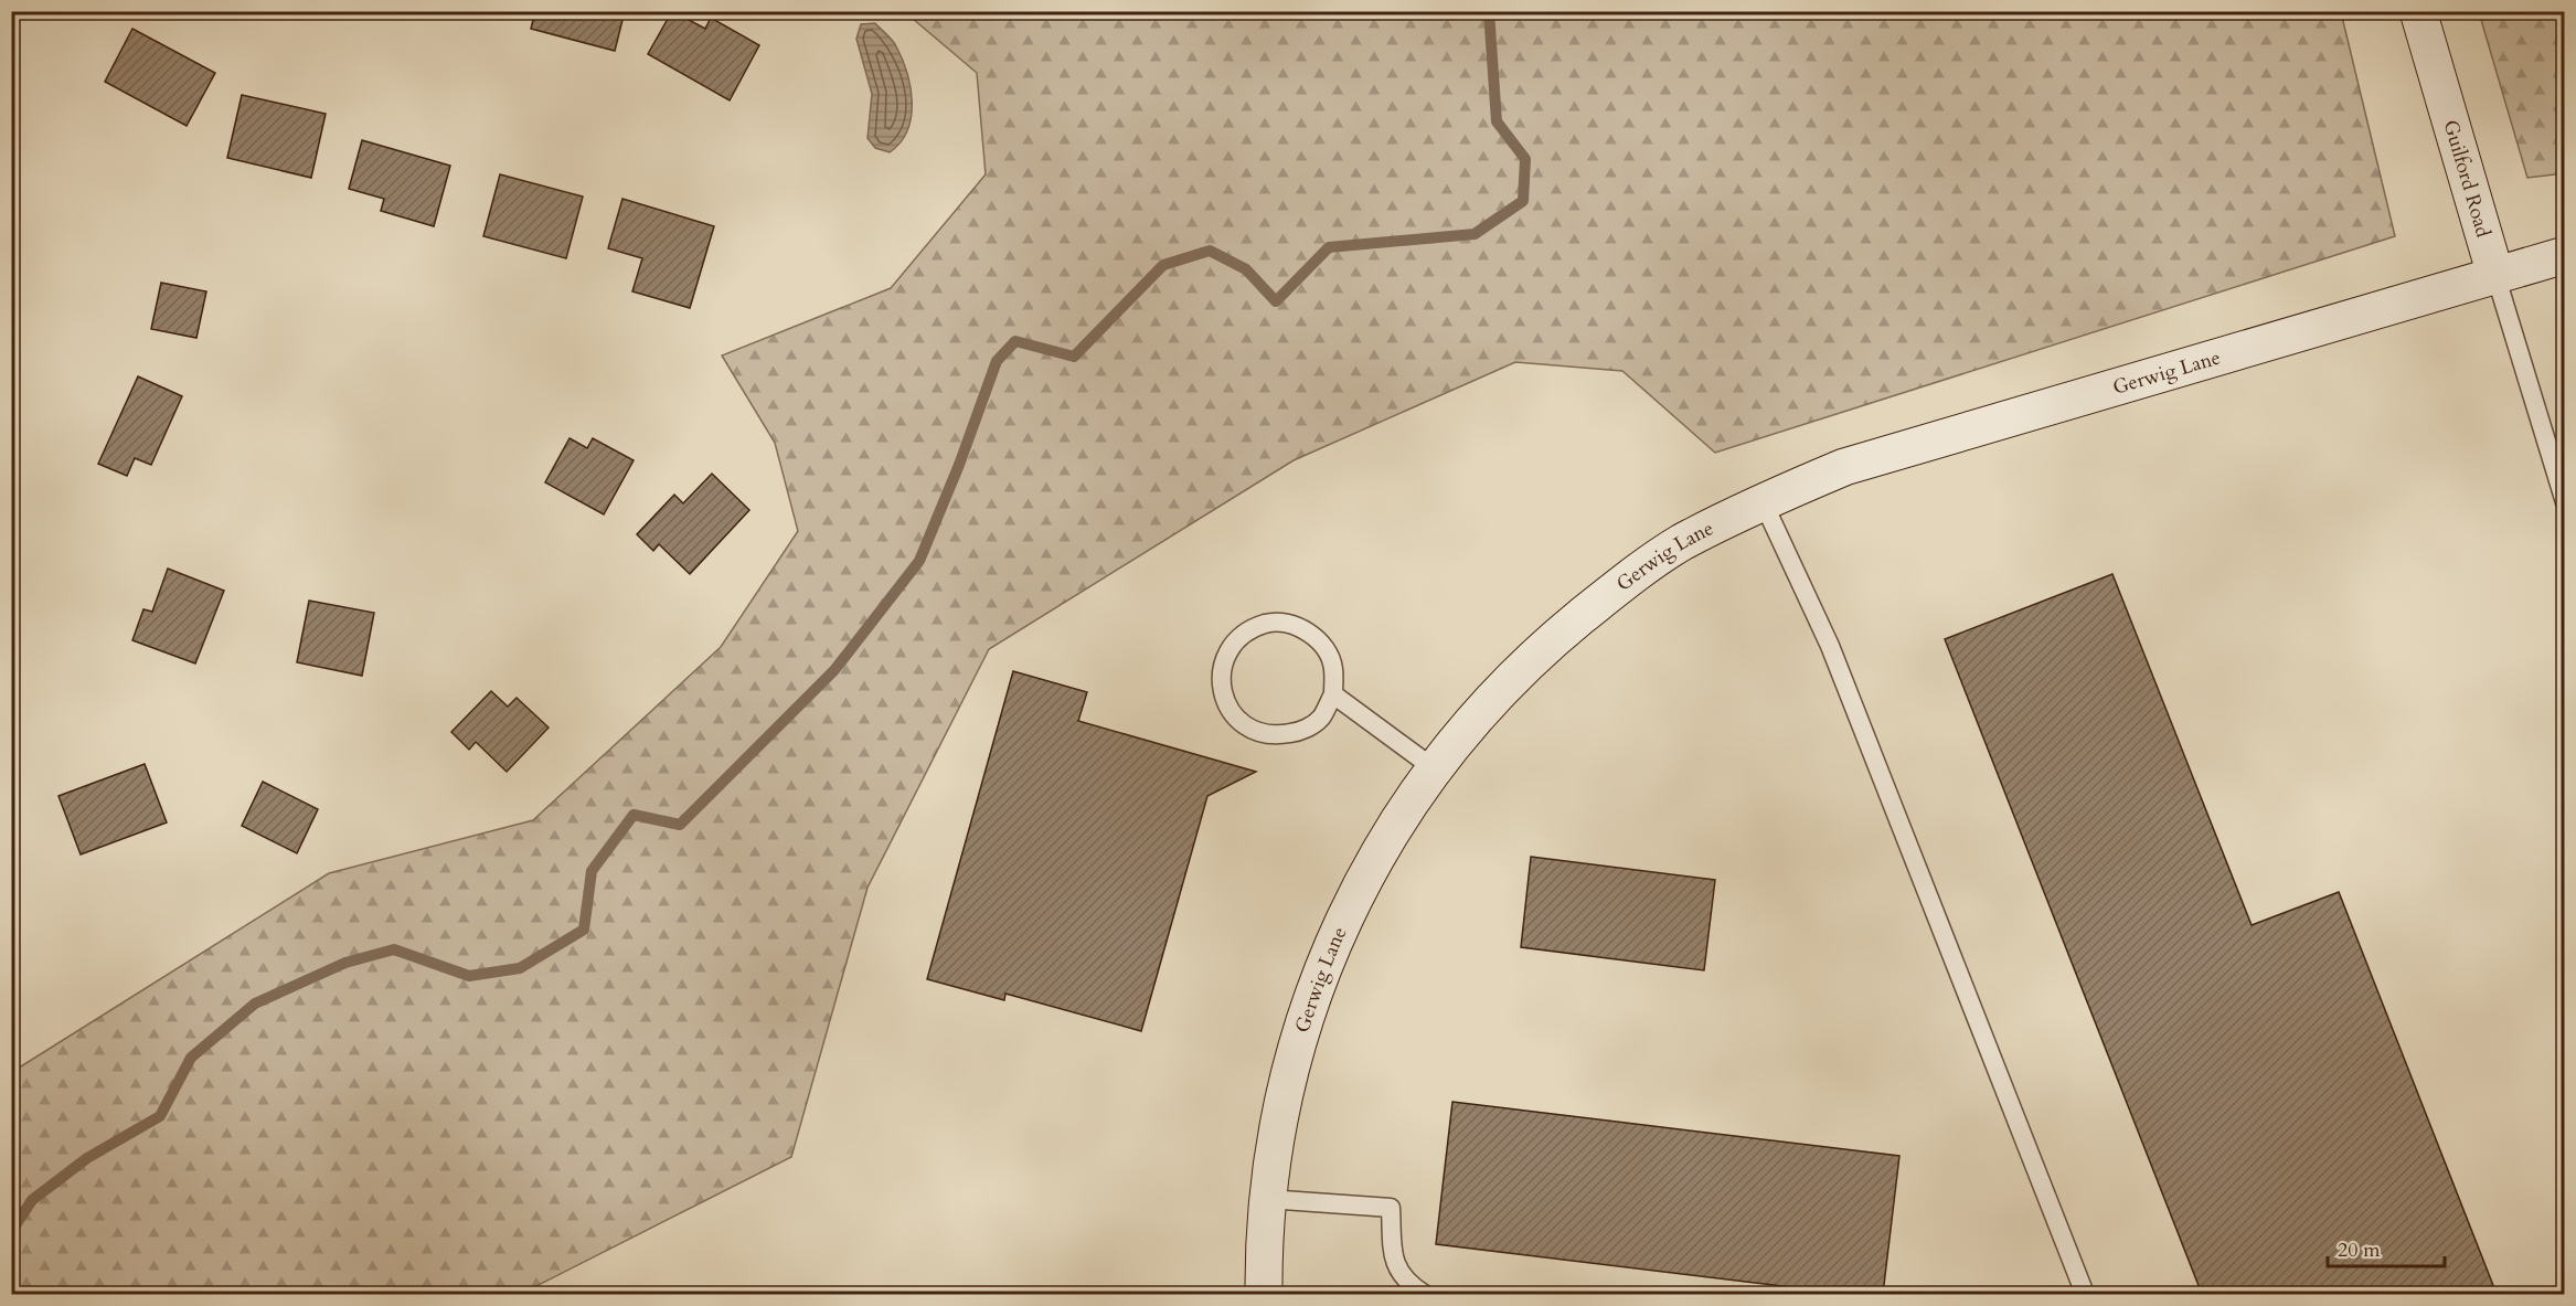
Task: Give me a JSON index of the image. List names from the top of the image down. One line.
{"streets":{"street":["Guilford Road","Gerwig Lane"]},"crossings":[["Guilford Road","Gerwig Lane"]],"scale_bar":"20 m"}
